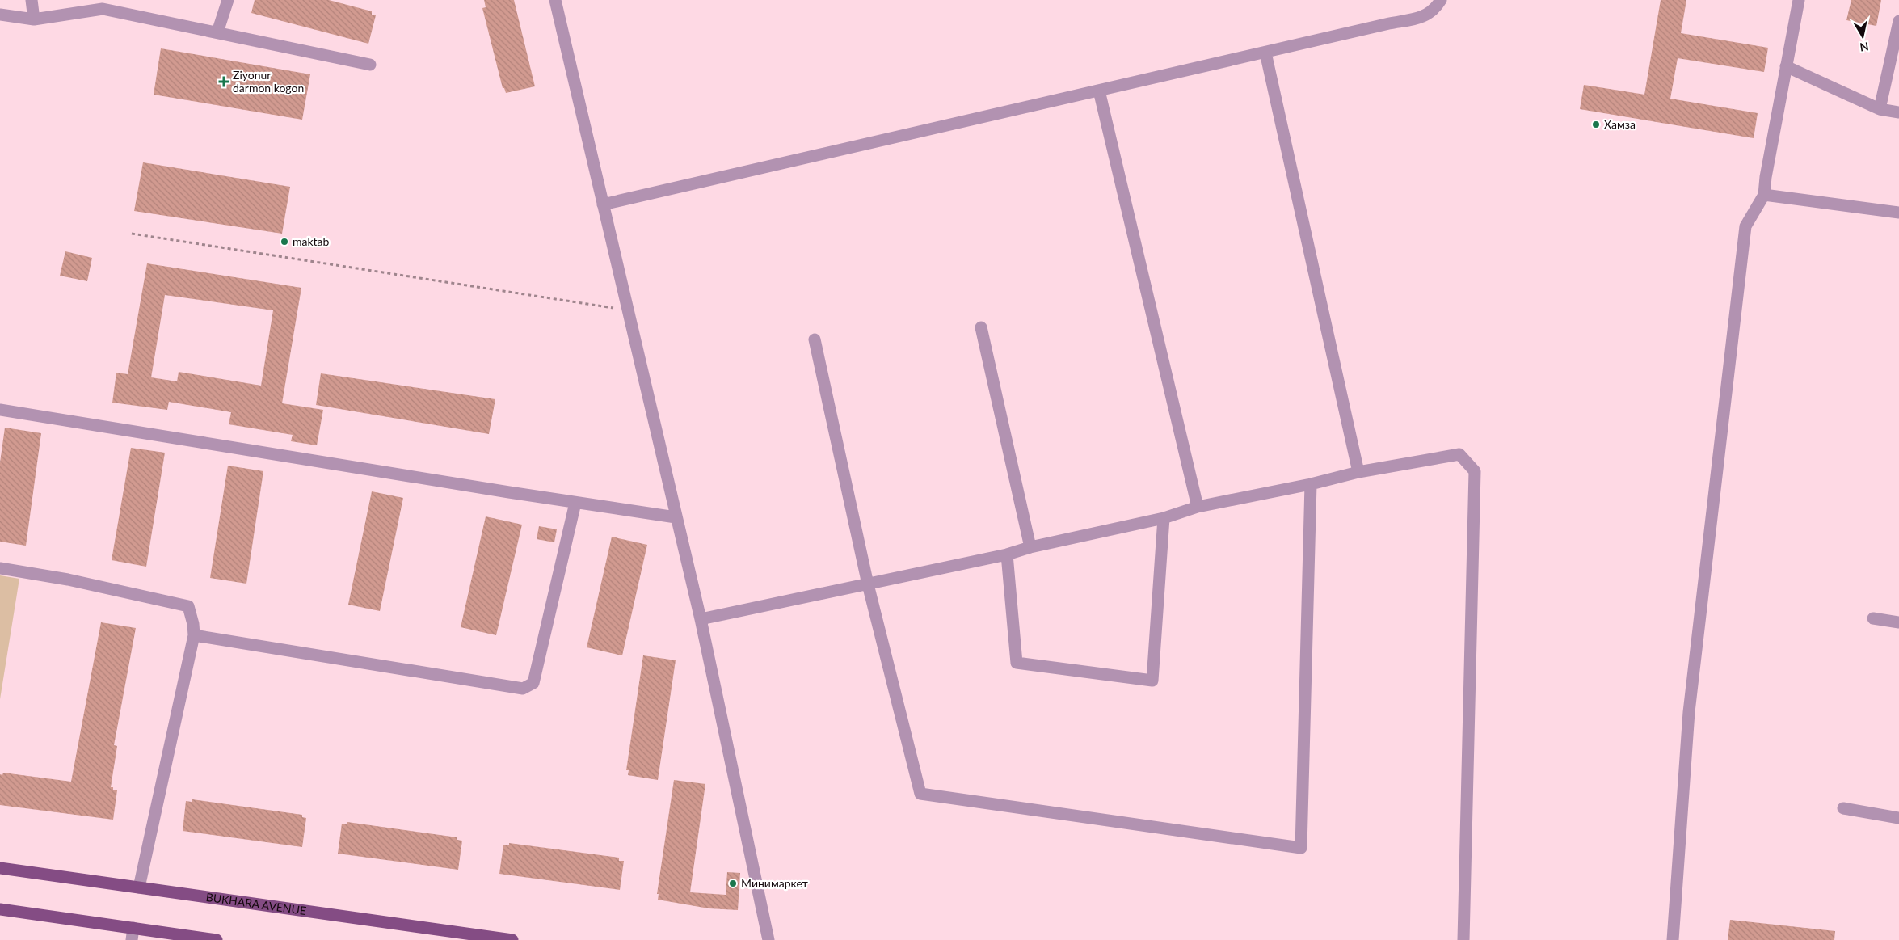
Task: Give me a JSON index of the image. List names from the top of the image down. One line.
{"streets":{"main road":["BUKHARA AVENUE"]},"places":{"health":["Ziyonur darmon kogon"],"other":["Хамза","maktab","Минимаркет"]},"north":"bottom"}
